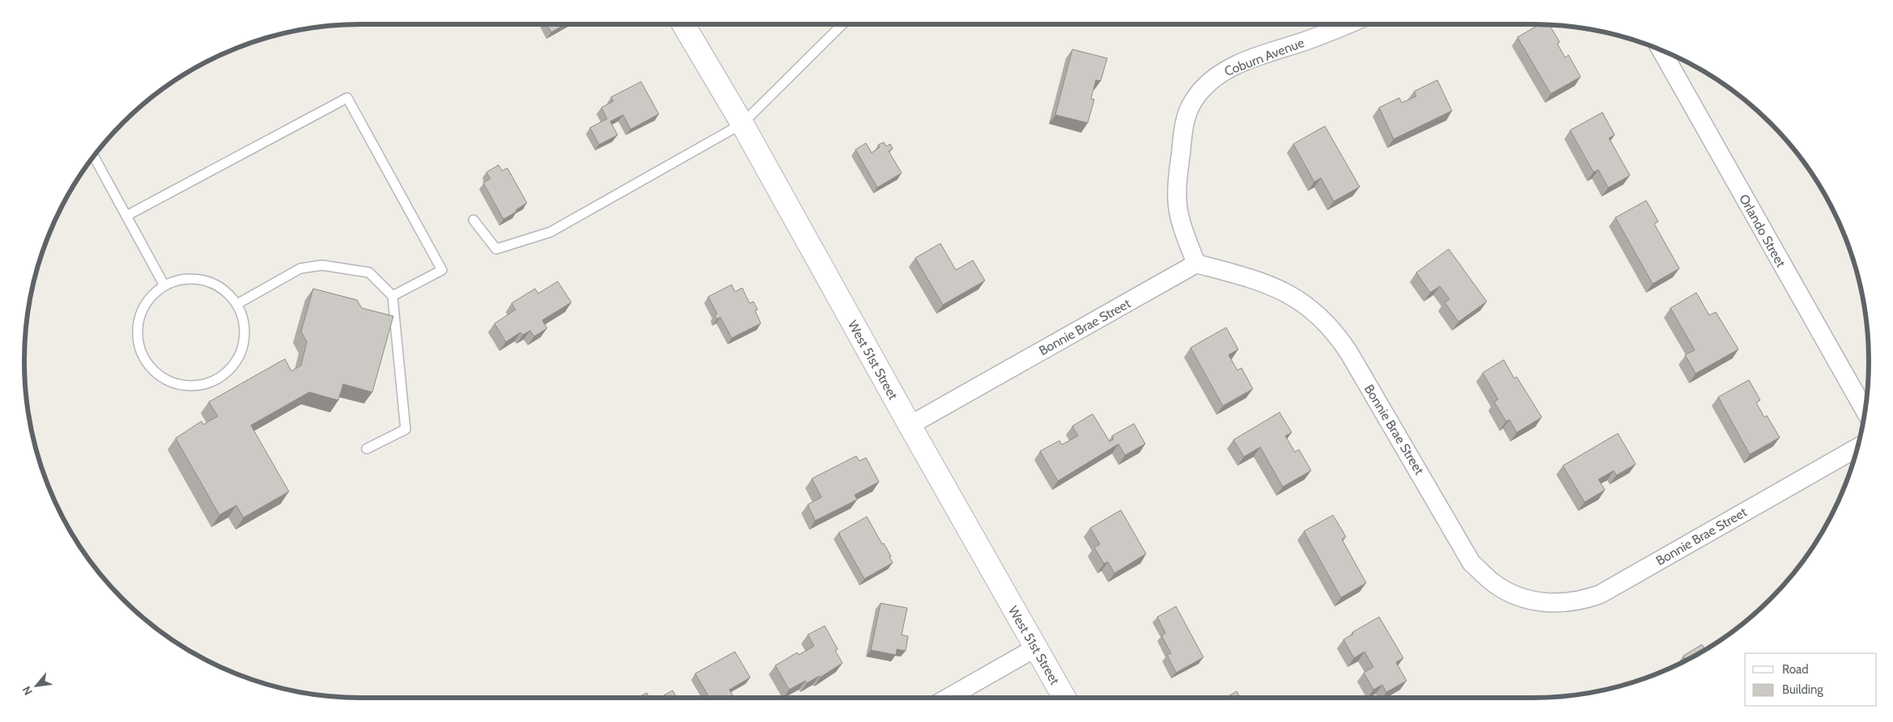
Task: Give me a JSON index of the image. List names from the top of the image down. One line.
{"streets":{"street":["Coburn Avenue","Orlando Street","Bonnie Brae Street","West 51st Street"]},"crossings":[["Coburn Avenue","Bonnie Brae Street"],["Bonnie Brae Street","West 51st Street"]],"legend":["Road","Building"],"north":"bottom left"}
